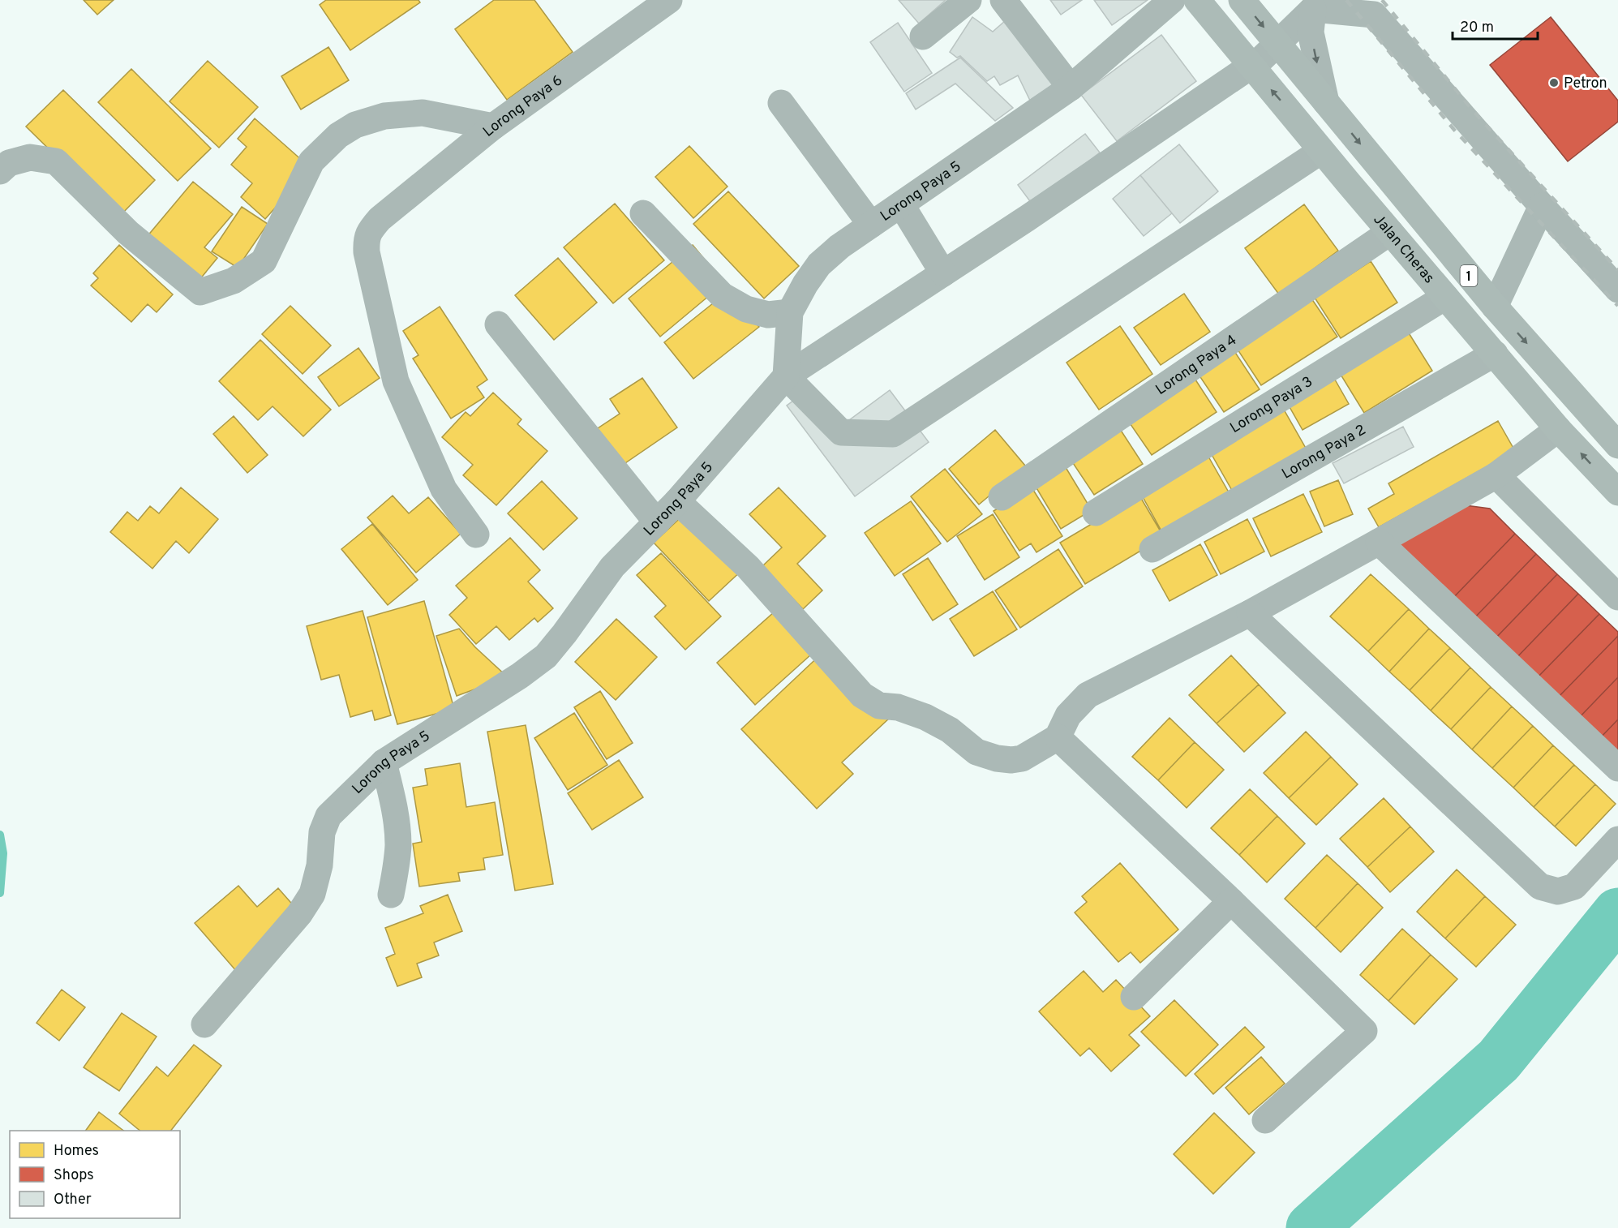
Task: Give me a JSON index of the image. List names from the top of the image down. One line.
{"streets":{"main road":["Jalan Cheras","1"],"street":["Lorong Paya 6","Lorong Paya 5","Lorong Paya 4","Lorong Paya 3","Lorong Paya 2"]},"crossings":[["Jalan Cheras","Lorong Paya 4"],["Jalan Cheras","Lorong Paya 3"],["Jalan Cheras","Lorong Paya 2"]],"places":["Petron"],"legend":["Homes","Shops","Other"],"scale_bar":"20 m"}
